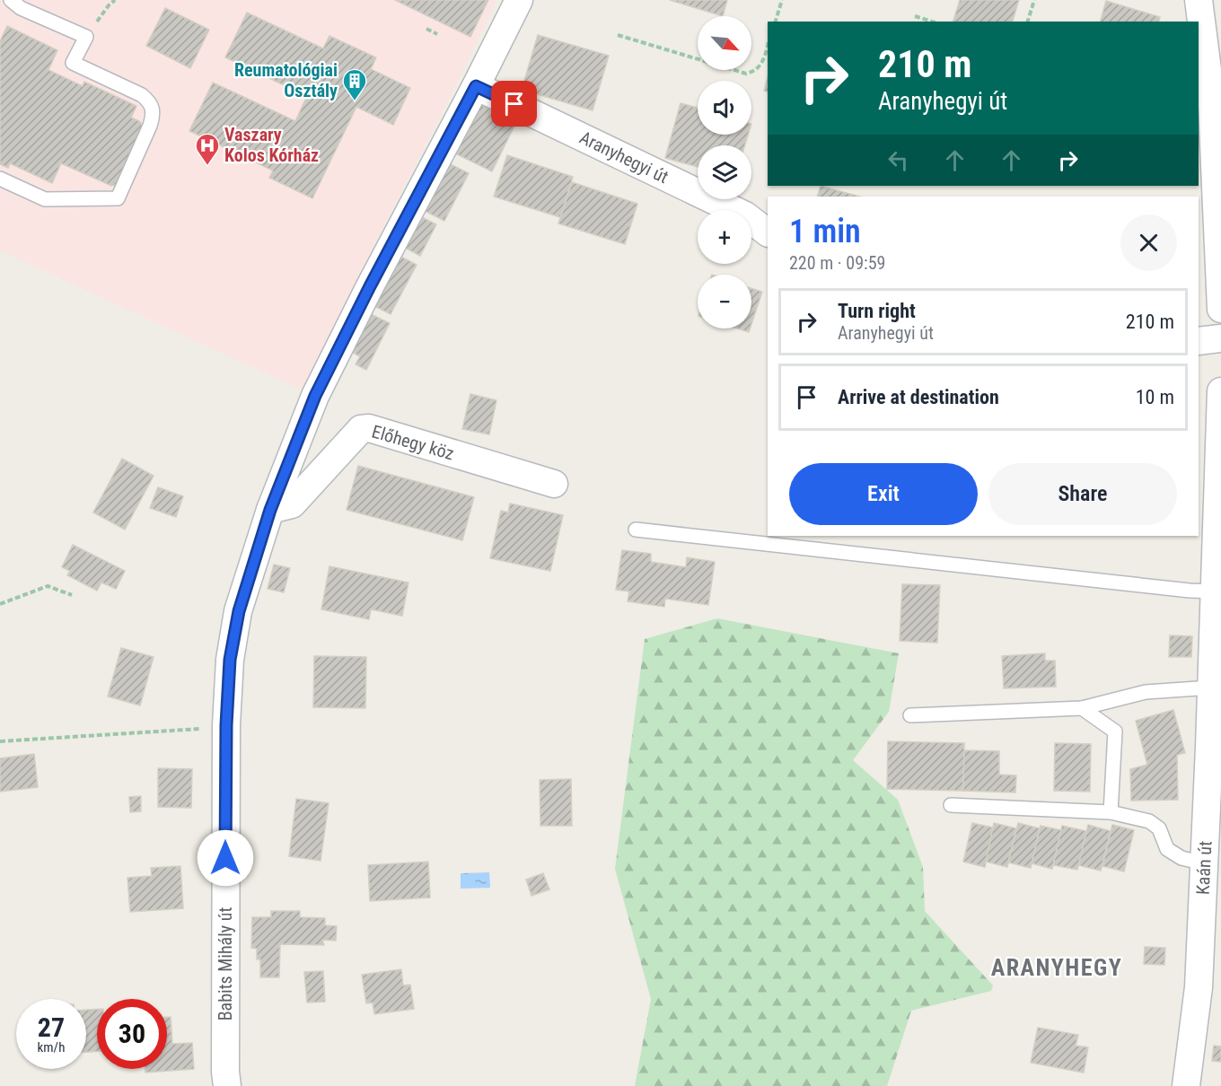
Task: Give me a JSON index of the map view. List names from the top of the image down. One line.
{"streets":{"street":["Aranyhegyi út","Előhegy köz","Kaán út","Babits Mihály út"]},"crossings":[["Aranyhegyi út","Babits Mihály út"],["Előhegy köz","Babits Mihály út"]],"districts":["ARANYHEGY"],"places":{"building":["Reumatológiai Osztály"],"hospital":["Vaszary Kolos Kórház"]},"north":"bottom right","page":{"map_buttons":["+","−"],"turn":["210 m","Aranyhegyi út"],"heading":["1 min","220 m · 09:59"],"list":[{"name":"Turn right","note":"Aranyhegyi út","value":"210 m"},{"name":"Arrive at destination","value":"10 m"}],"buttons":["Exit","Share"],"speed":"27 km/h","limit":"30"}}
